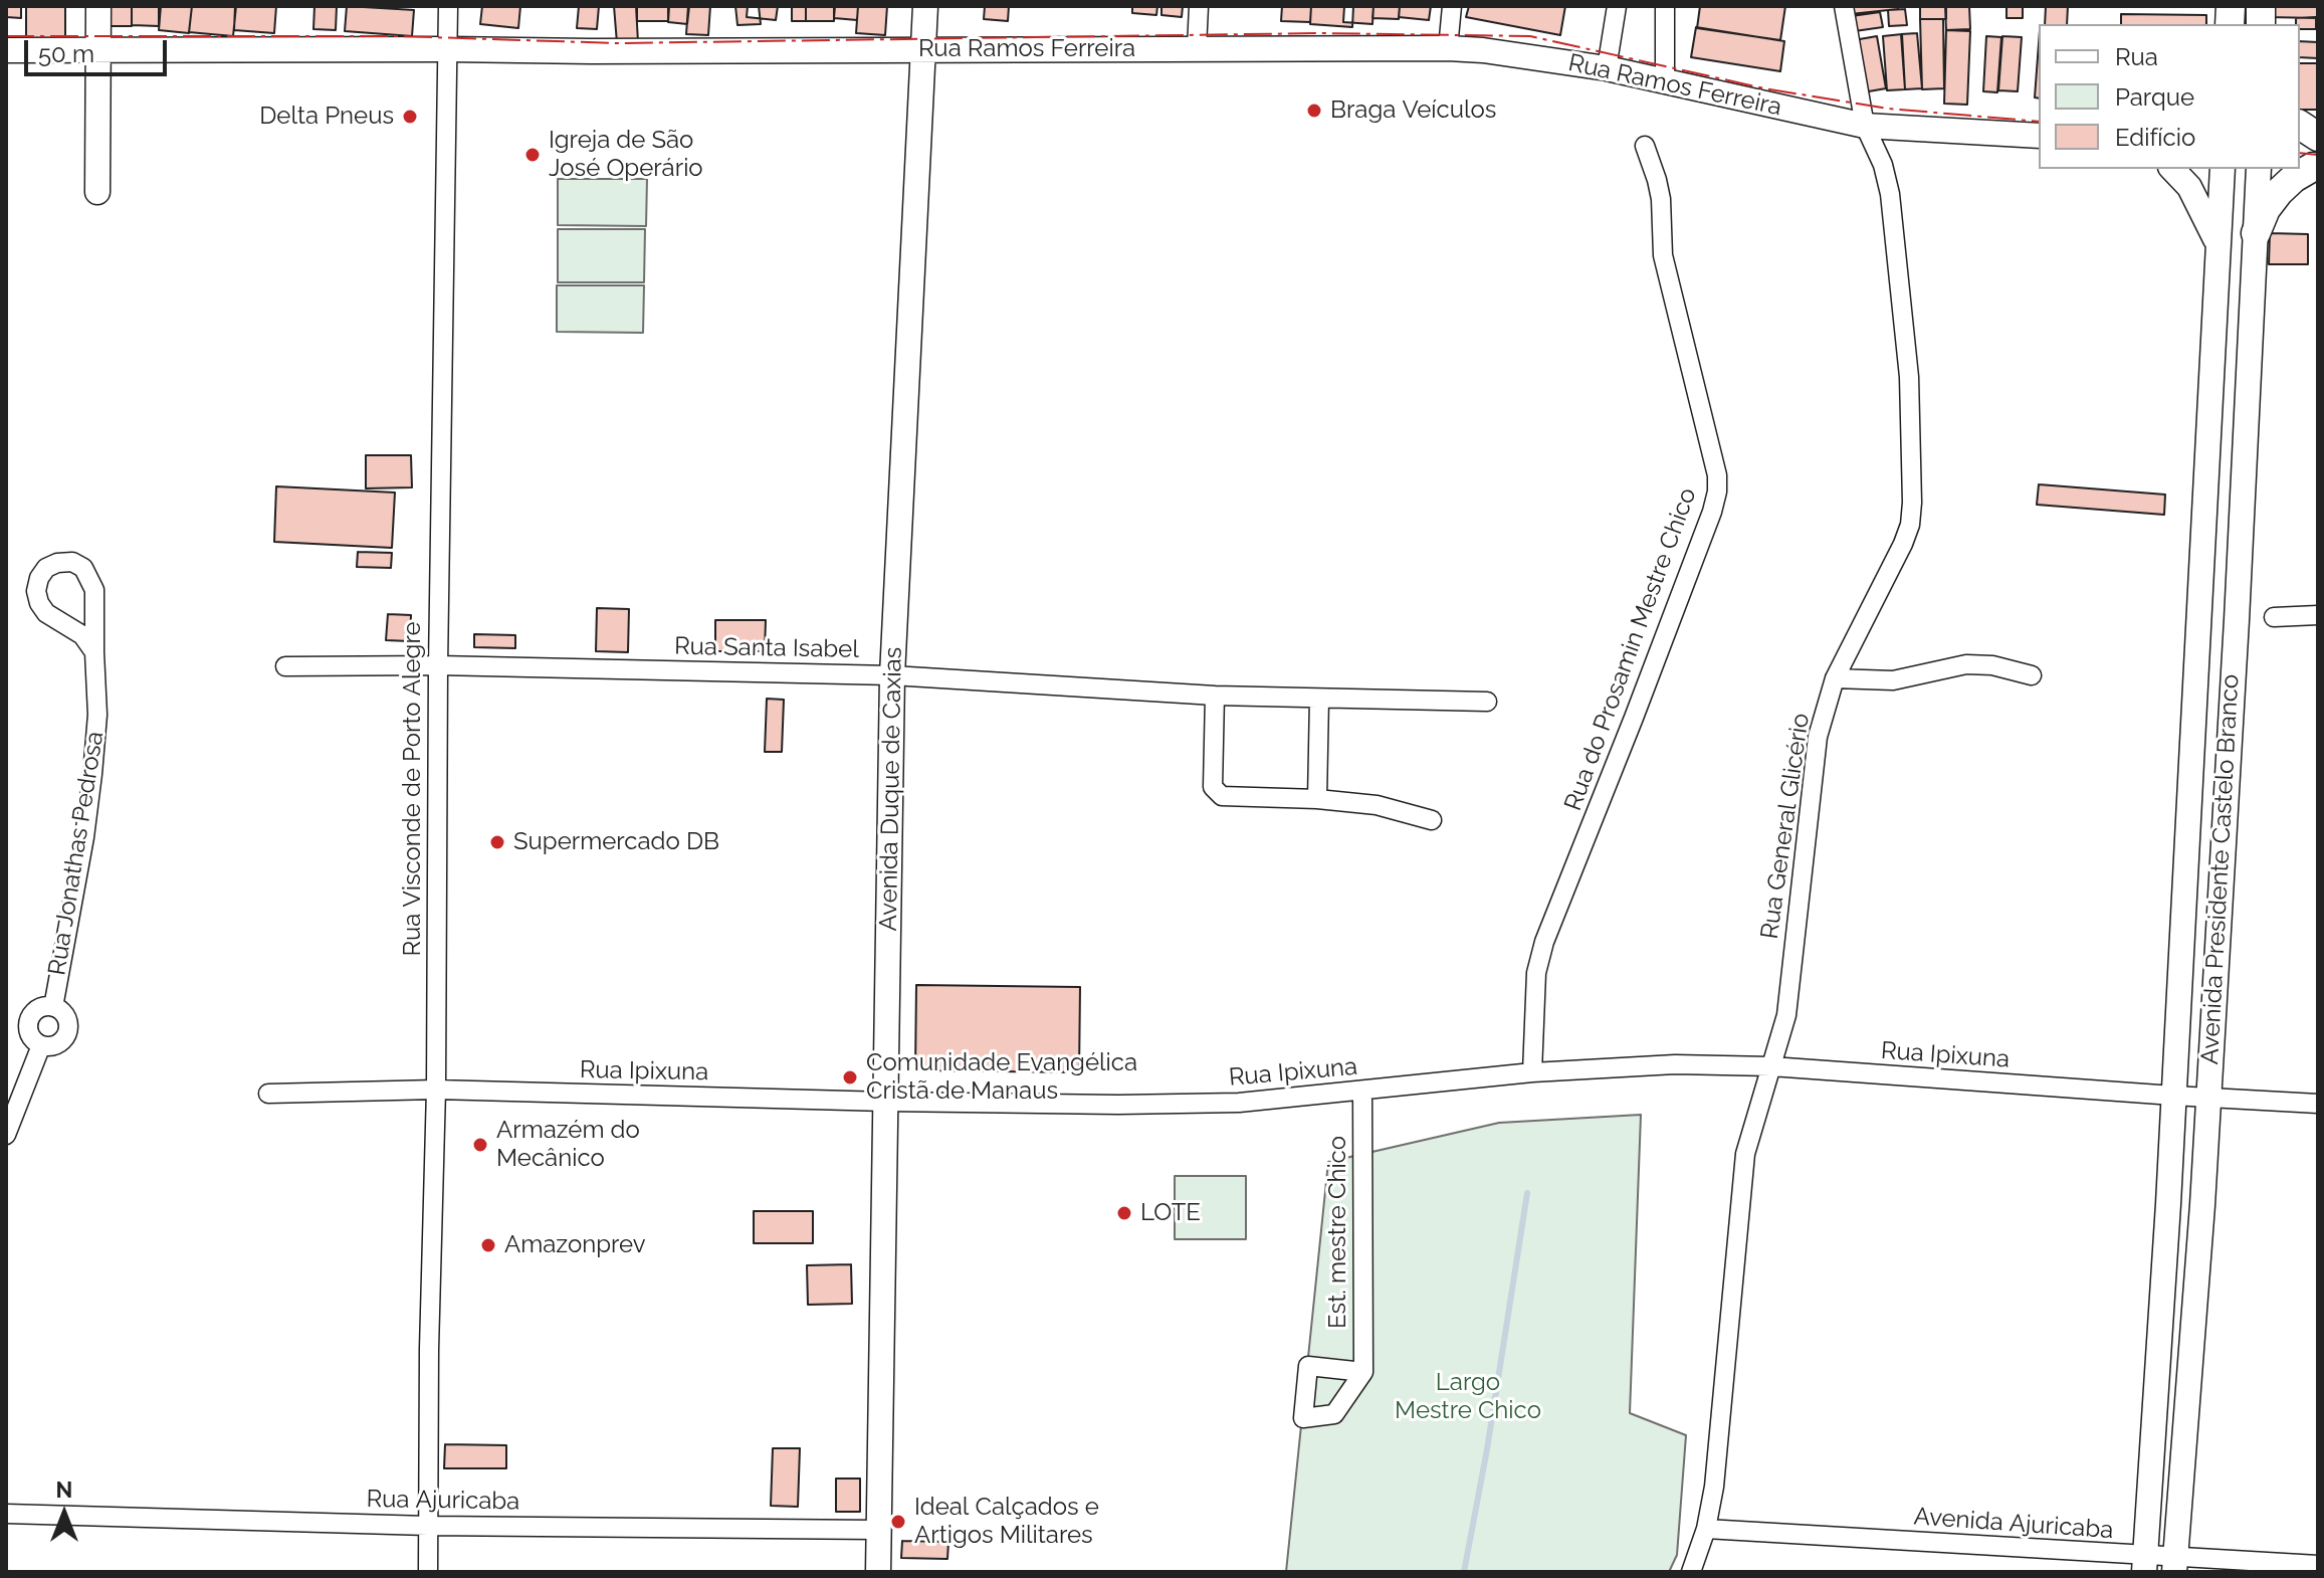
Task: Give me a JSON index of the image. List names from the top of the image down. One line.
{"streets":{"main road":["Rua Ramos Ferreira","Avenida Duque de Caxias","Avenida Presidente Castelo Branco"],"street":["Rua Santa Isabel","Rua do Prosamin Mestre Chico","Rua Visconde de Porto Alegre","Rua General Glicério","Rua Jonathas Pedrosa","Rua Ipixuna","Est. mestre Chico","Rua Ajuricaba","Avenida Ajuricaba"]},"crossings":[["Rua Ramos Ferreira","Rua Visconde de Porto Alegre"],["Rua Ramos Ferreira","Avenida Duque de Caxias"],["Rua Ramos Ferreira","Rua General Glicério"],["Rua Santa Isabel","Rua Visconde de Porto Alegre"],["Rua Santa Isabel","Avenida Duque de Caxias"],["Rua do Prosamin Mestre Chico","Rua Ipixuna"],["Rua Visconde de Porto Alegre","Rua Ipixuna"],["Rua Visconde de Porto Alegre","Rua Ajuricaba"],["Avenida Duque de Caxias","Rua Ipixuna"],["Avenida Duque de Caxias","Rua Ajuricaba"],["Rua General Glicério","Rua Ipixuna"],["Rua General Glicério","Avenida Ajuricaba"],["Avenida Presidente Castelo Branco","Rua Ipixuna"],["Avenida Presidente Castelo Branco","Avenida Ajuricaba"],["Rua Ipixuna","Est. mestre Chico"]],"parks":["Largo Mestre Chico"],"places":["Braga Veículos","Delta Pneus","Igreja de São José Operário","Supermercado DB","Comunidade Evangélica Cristã de Manaus","Armazém do Mecânico","LOTE","Amazonprev","Ideal Calçados e Artigos Militares"],"legend":["Rua","Parque","Edifício"],"scale_bar":"50 m","north":"top"}
